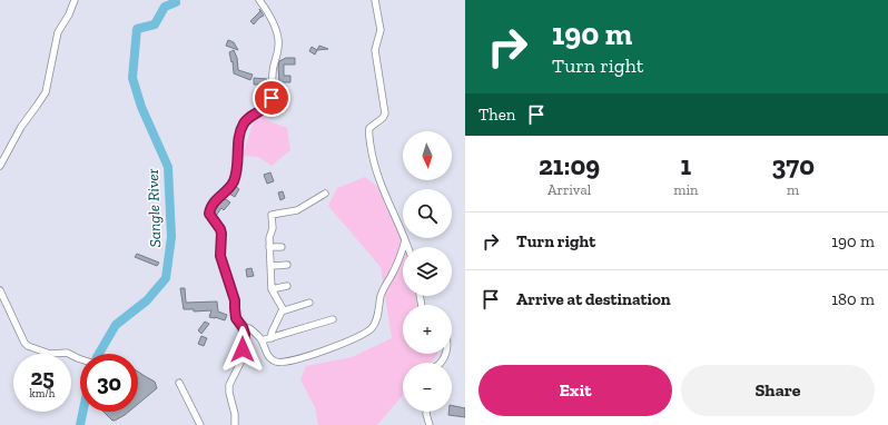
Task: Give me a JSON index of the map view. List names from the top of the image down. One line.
{"water":["Sangle River"],"north":"bottom","page":{"turn":["190 m","Turn right"],"then":"Then","map_buttons":["+","−"],"eta":["21:09","Arrival","1","min","370","m"],"list":[{"name":"Turn right","value":"190 m"},{"name":"Arrive at destination","value":"180 m"}],"speed":"25 km/h","limit":"30","buttons":["Exit","Share"]}}
